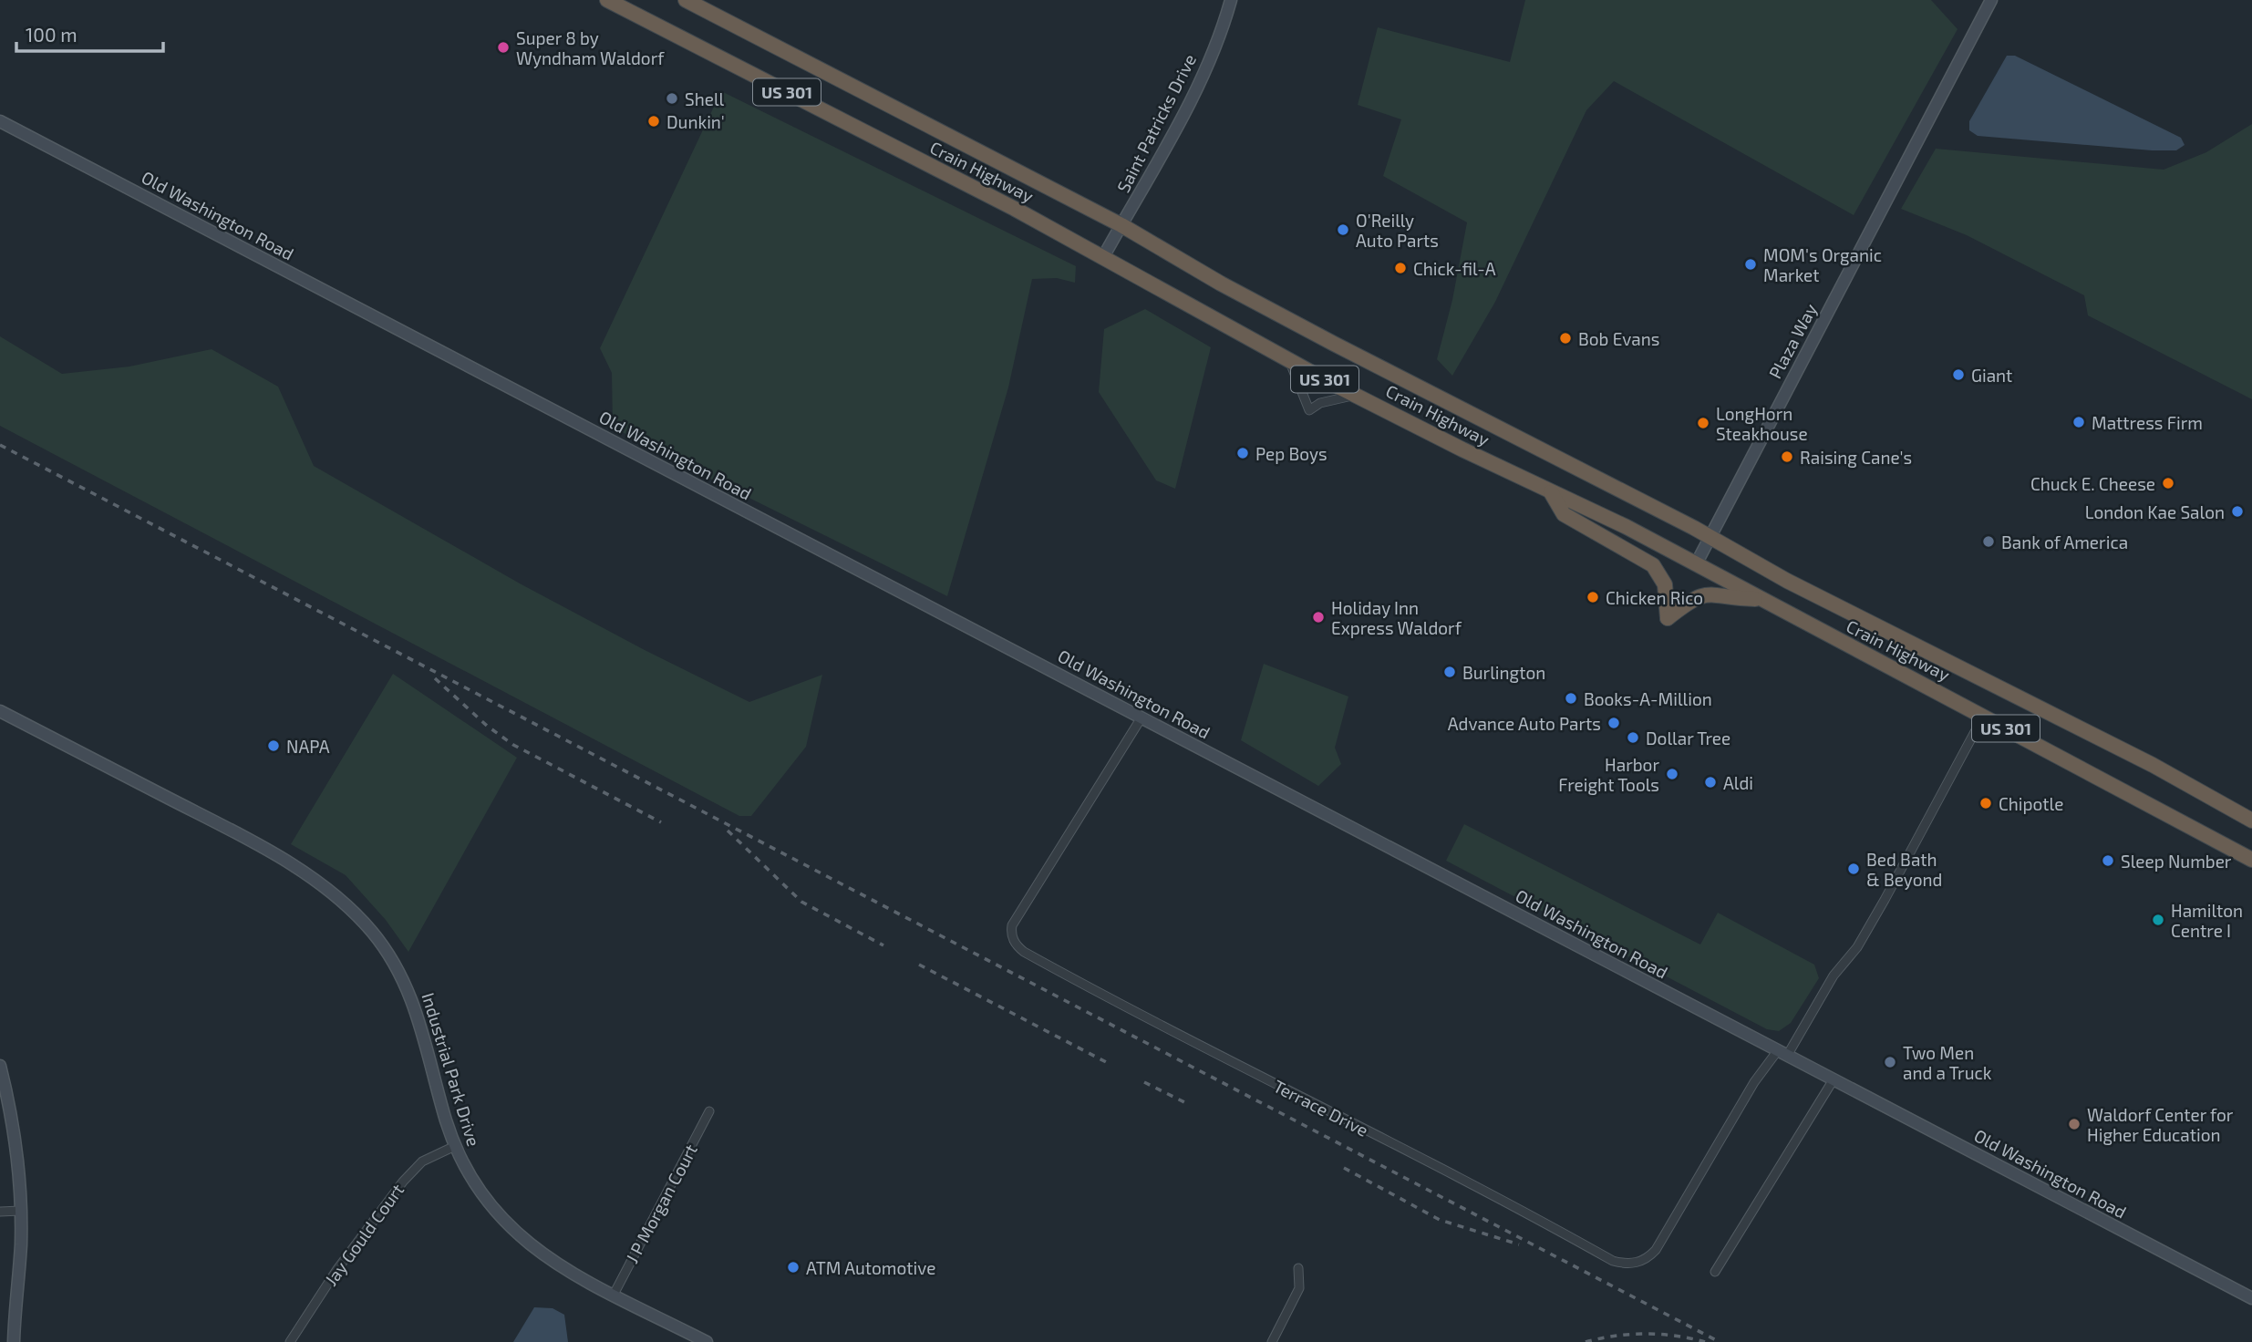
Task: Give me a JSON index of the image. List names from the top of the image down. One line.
{"streets":{"highway":["US 301","Crain Highway"],"main road":["Saint Patricks Drive","Old Washington Road","Plaza Way","Industrial Park Drive"],"street":["Terrace Drive","J P Morgan Court","Jay Gould Court"]},"crossings":[["Saint Patricks Drive","Crain Highway"],["Crain Highway","Plaza Way"],["Old Washington Road","Terrace Drive"],["Industrial Park Drive","J P Morgan Court"],["Industrial Park Drive","Jay Gould Court"]],"places":["Super 8 by Wyndham Waldorf","Shell","Dunkin'","O'Reilly Auto Parts","MOM's Organic Market","Chick-fil-A","Bob Evans","Giant","Mattress Firm","LongHorn Steakhouse","Pep Boys","Raising Cane's","Chuck E. Cheese","London Kae Salon","Bank of America","Chicken Rico","Holiday Inn Express Waldorf","Burlington","Books-A-Million","Advance Auto Parts","Dollar Tree","NAPA","Harbor Freight Tools","Aldi","Chipotle","Sleep Number","Bed Bath & Beyond","Hamilton Centre I","Two Men and a Truck","Waldorf Center for Higher Education","ATM Automotive"],"scale_bar":"100 m"}
